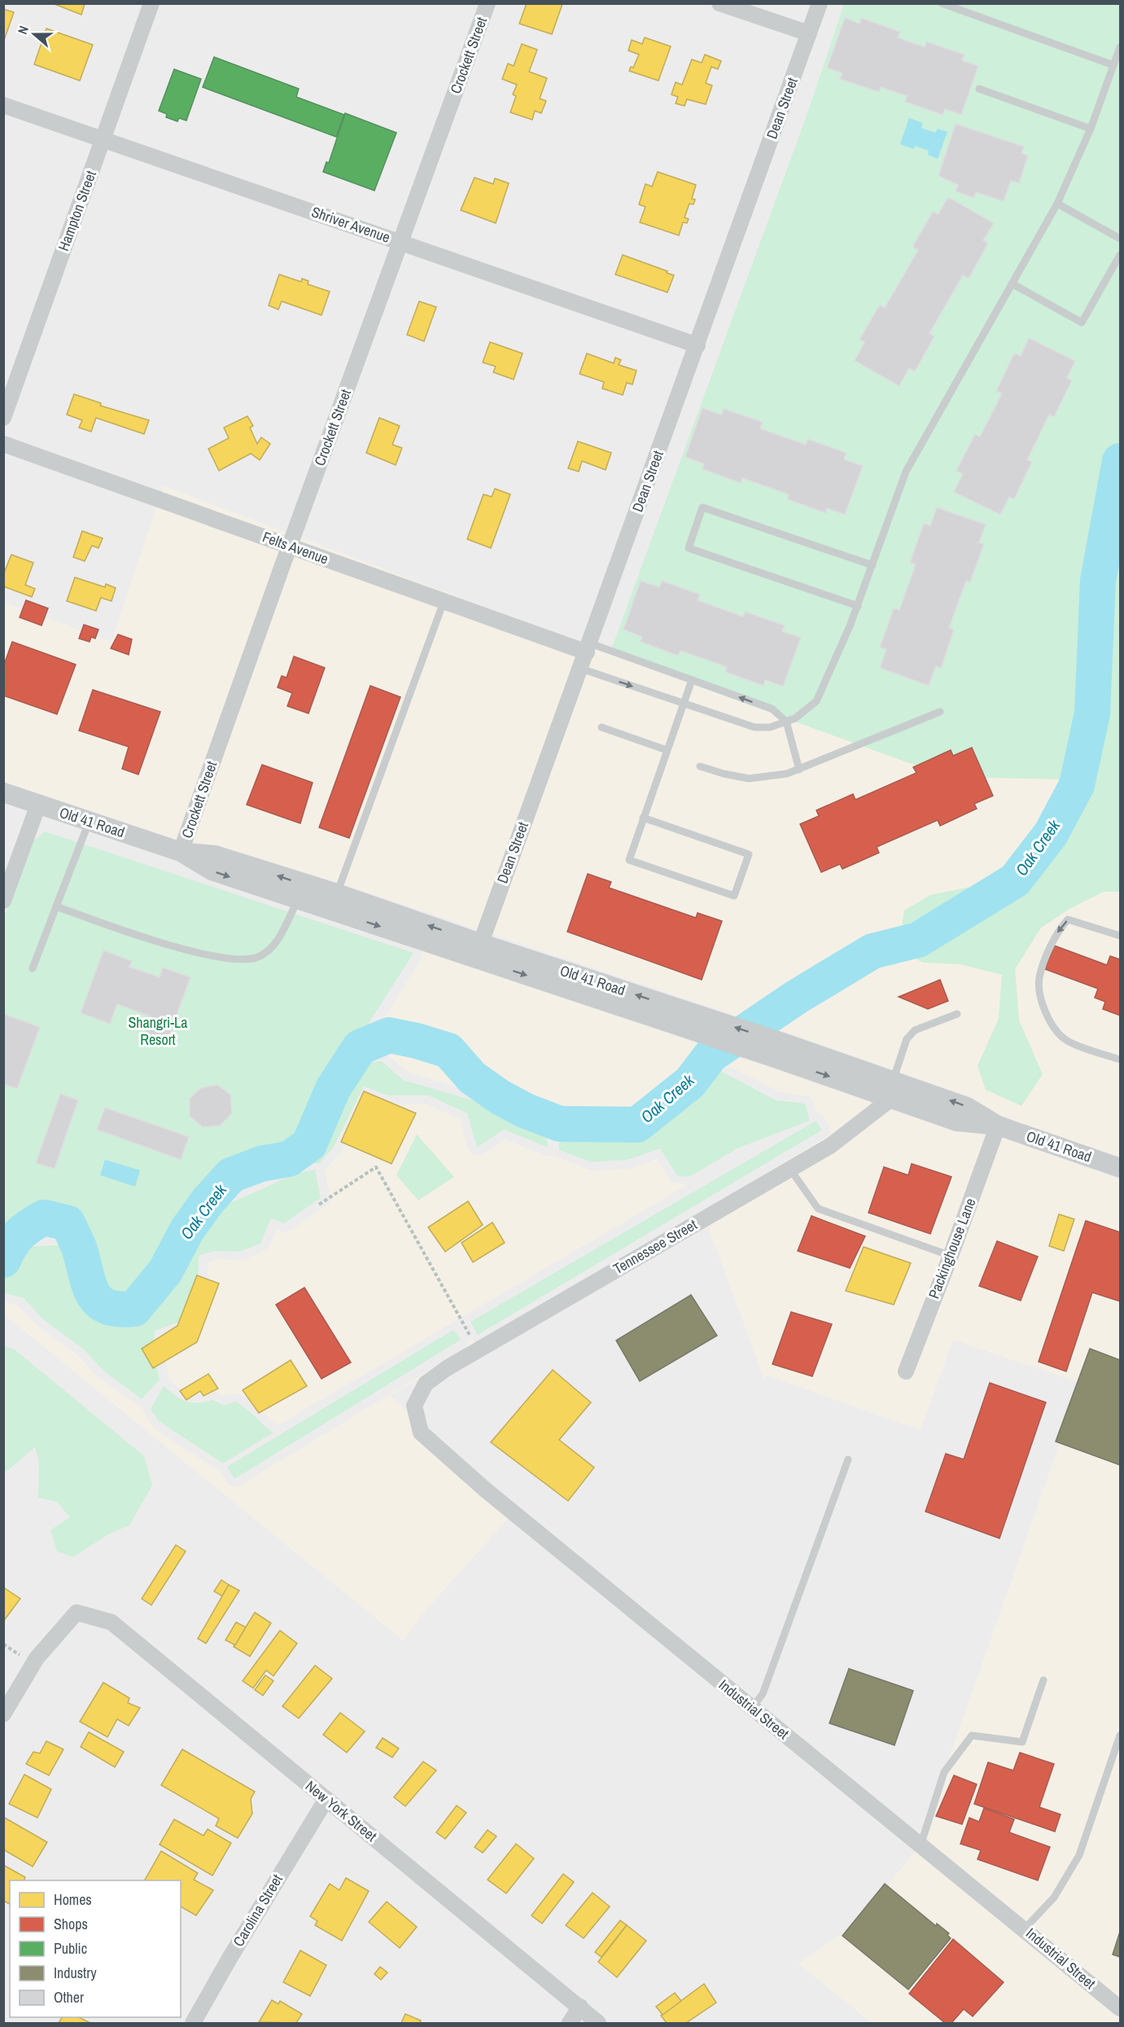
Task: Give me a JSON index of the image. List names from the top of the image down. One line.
{"streets":{"street":["Crockett Street","Dean Street","Hampton Street","Shriver Avenue","Felts Avenue","Old 41 Road","Tennessee Street","Packinghouse Lane","Industrial Street","New York Street","Carolina Street"]},"crossings":[["Crockett Street","Shriver Avenue"],["Crockett Street","Felts Avenue"],["Crockett Street","Old 41 Road"],["Dean Street","Shriver Avenue"],["Dean Street","Felts Avenue"],["Dean Street","Old 41 Road"],["Hampton Street","Shriver Avenue"],["Old 41 Road","Tennessee Street"],["Old 41 Road","Packinghouse Lane"],["Tennessee Street","Industrial Street"],["New York Street","Carolina Street"]],"water":["Oak Creek"],"parks":["Shangri-La Resort"],"legend":["Homes","Shops","Public","Industry","Other"],"north":"left"}
